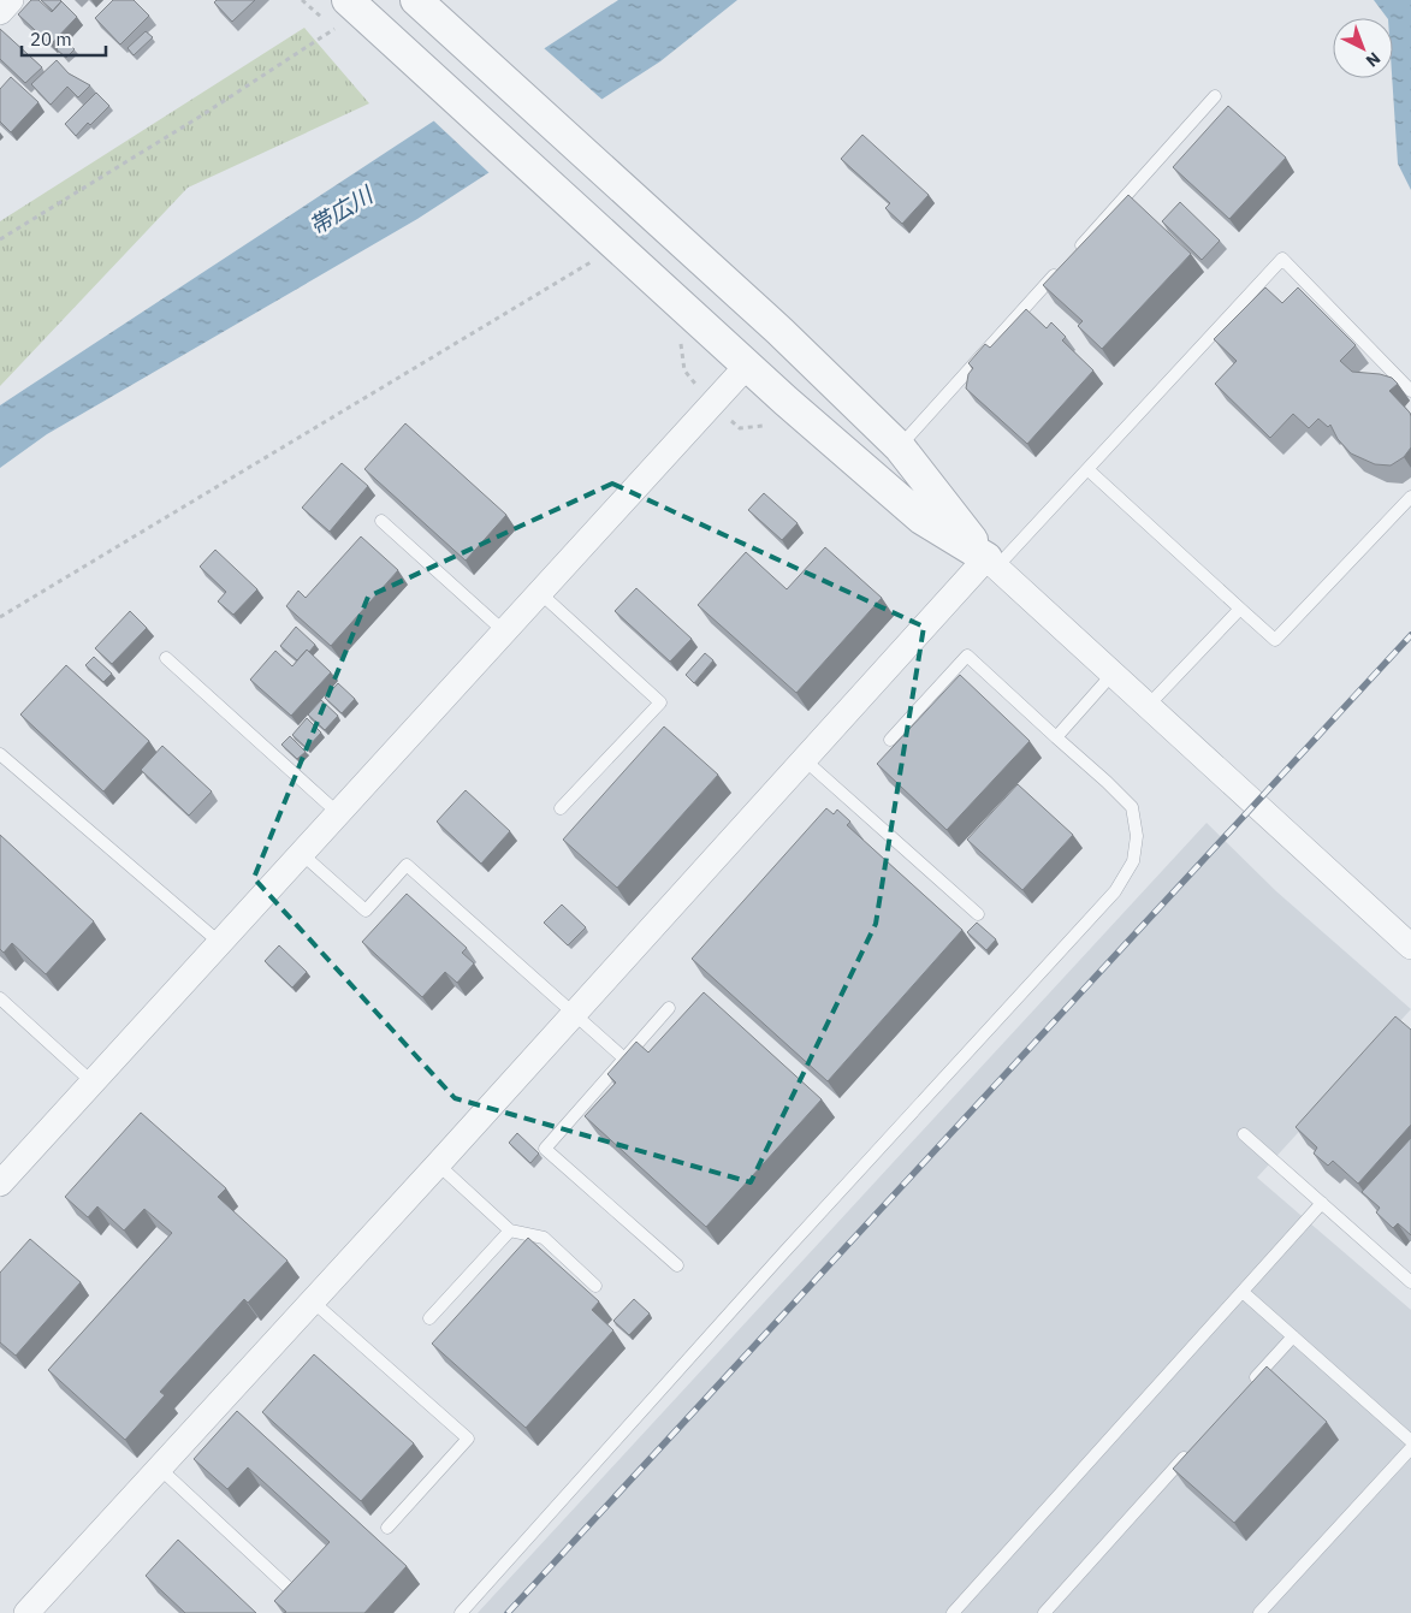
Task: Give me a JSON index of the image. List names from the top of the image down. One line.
{"water":["帯広川"],"scale_bar":"20 m","north":"bottom right"}
